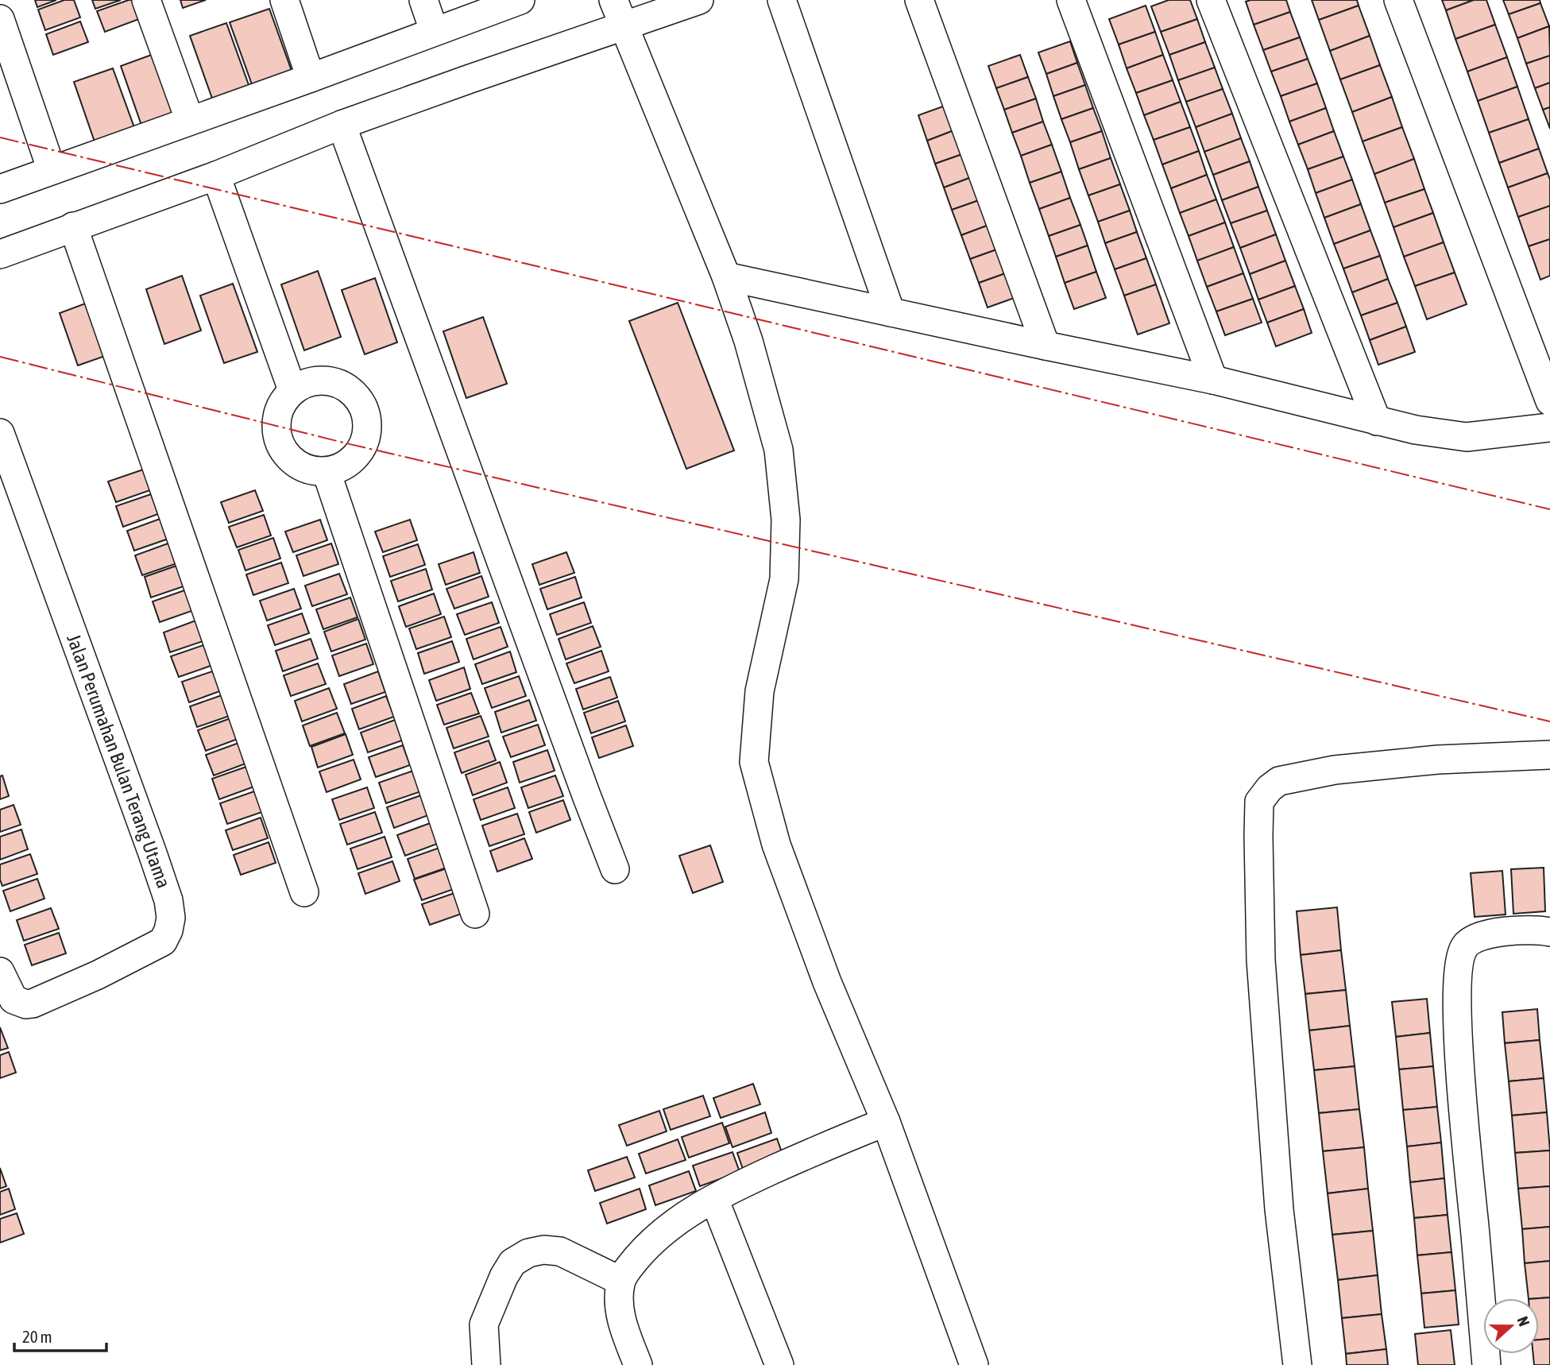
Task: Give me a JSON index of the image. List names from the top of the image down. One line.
{"streets":{"street":["Jalan Perumahan Bulan Terang Utama"]},"scale_bar":"20 m","north":"right"}
